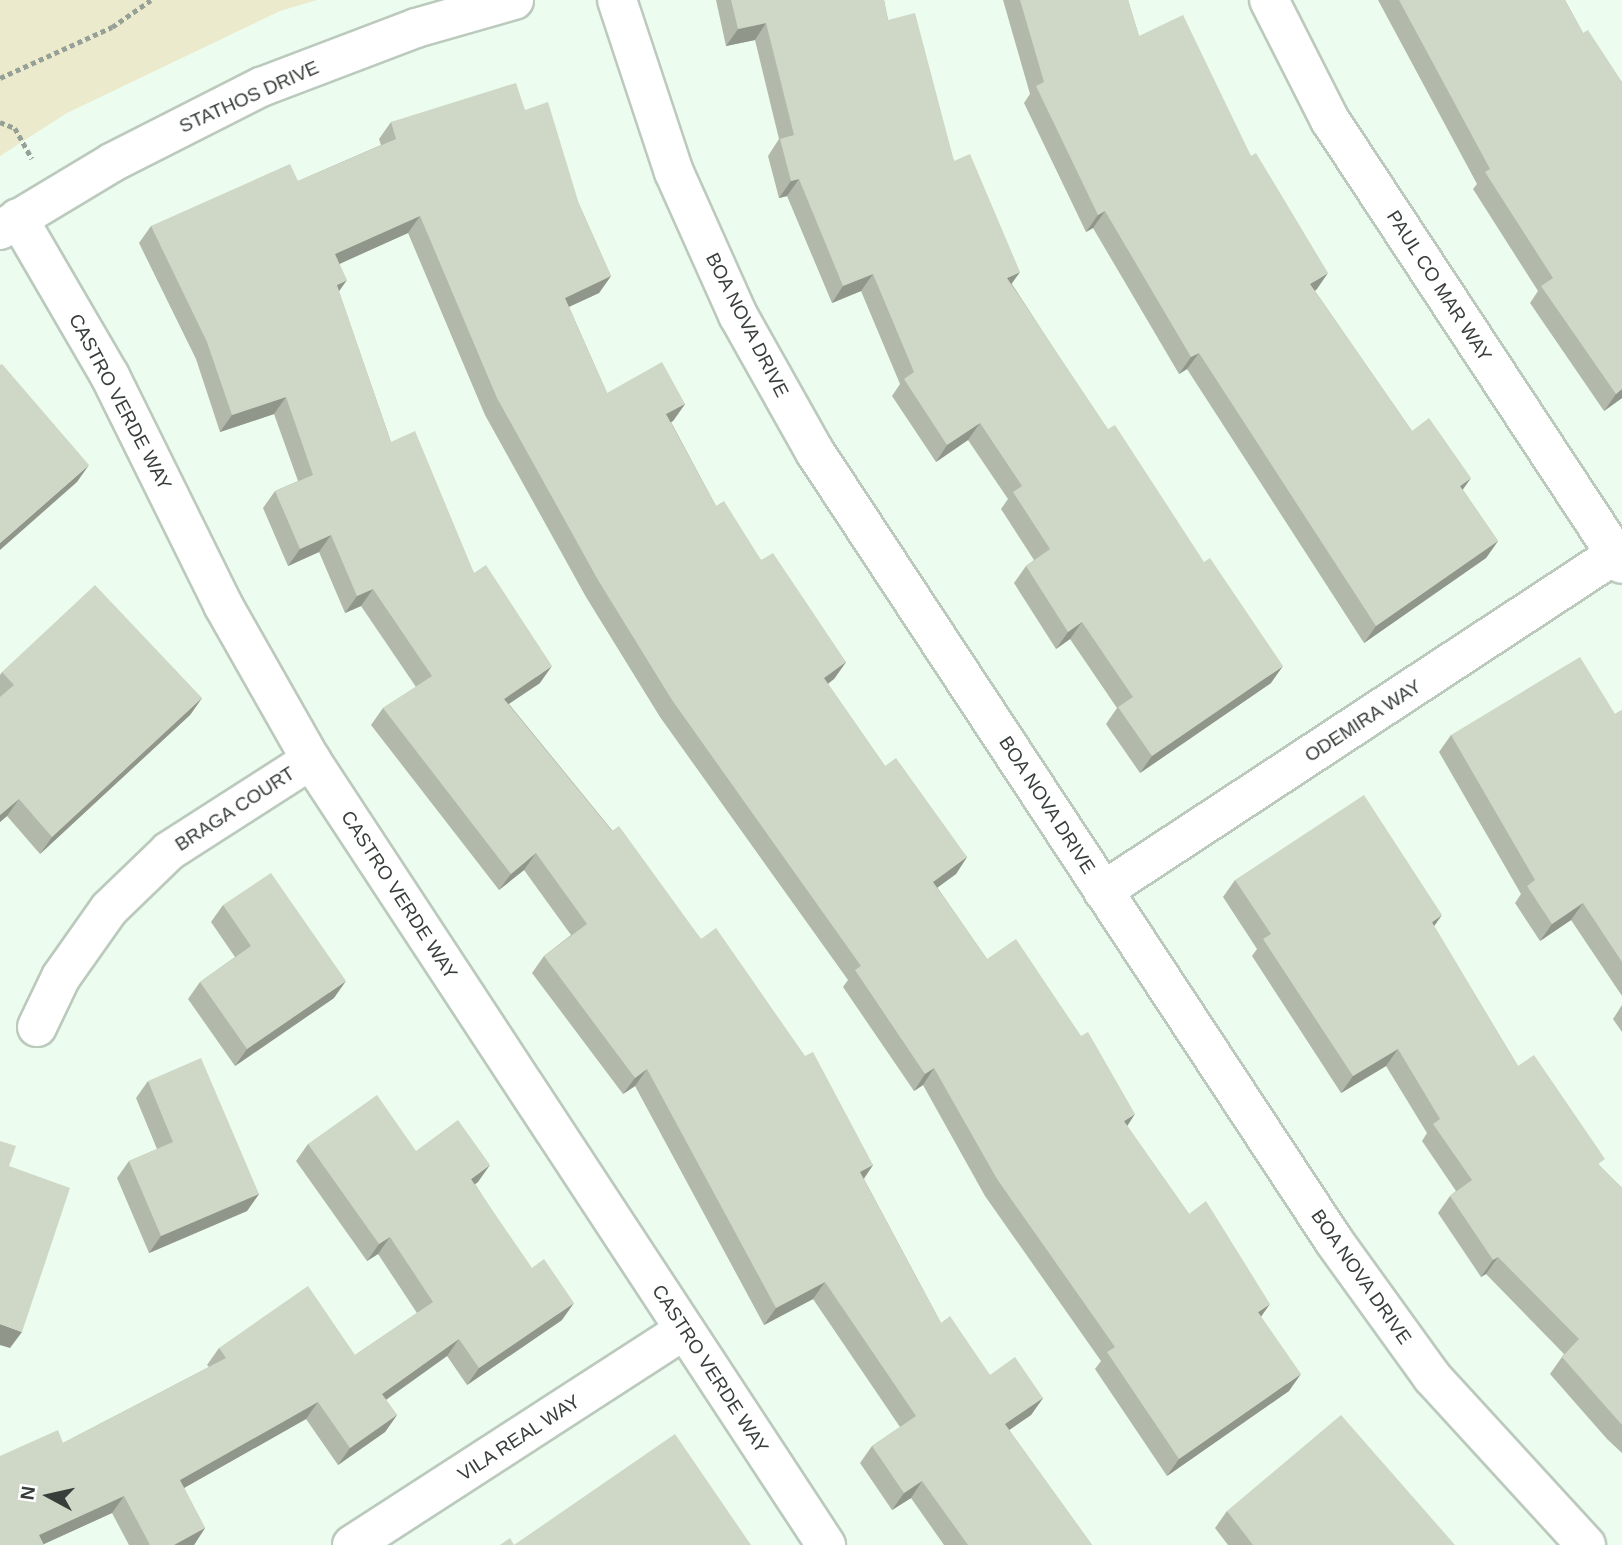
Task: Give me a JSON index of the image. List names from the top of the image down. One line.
{"streets":{"street":["STATHOS DRIVE","PAUL CO MAR WAY","BOA NOVA DRIVE","CASTRO VERDE WAY","ODEMIRA WAY","BRAGA COURT","VILA REAL WAY"]},"crossings":[["STATHOS DRIVE","CASTRO VERDE WAY"],["PAUL CO MAR WAY","ODEMIRA WAY"],["BOA NOVA DRIVE","ODEMIRA WAY"],["CASTRO VERDE WAY","BRAGA COURT"],["CASTRO VERDE WAY","VILA REAL WAY"]],"north":"left"}
